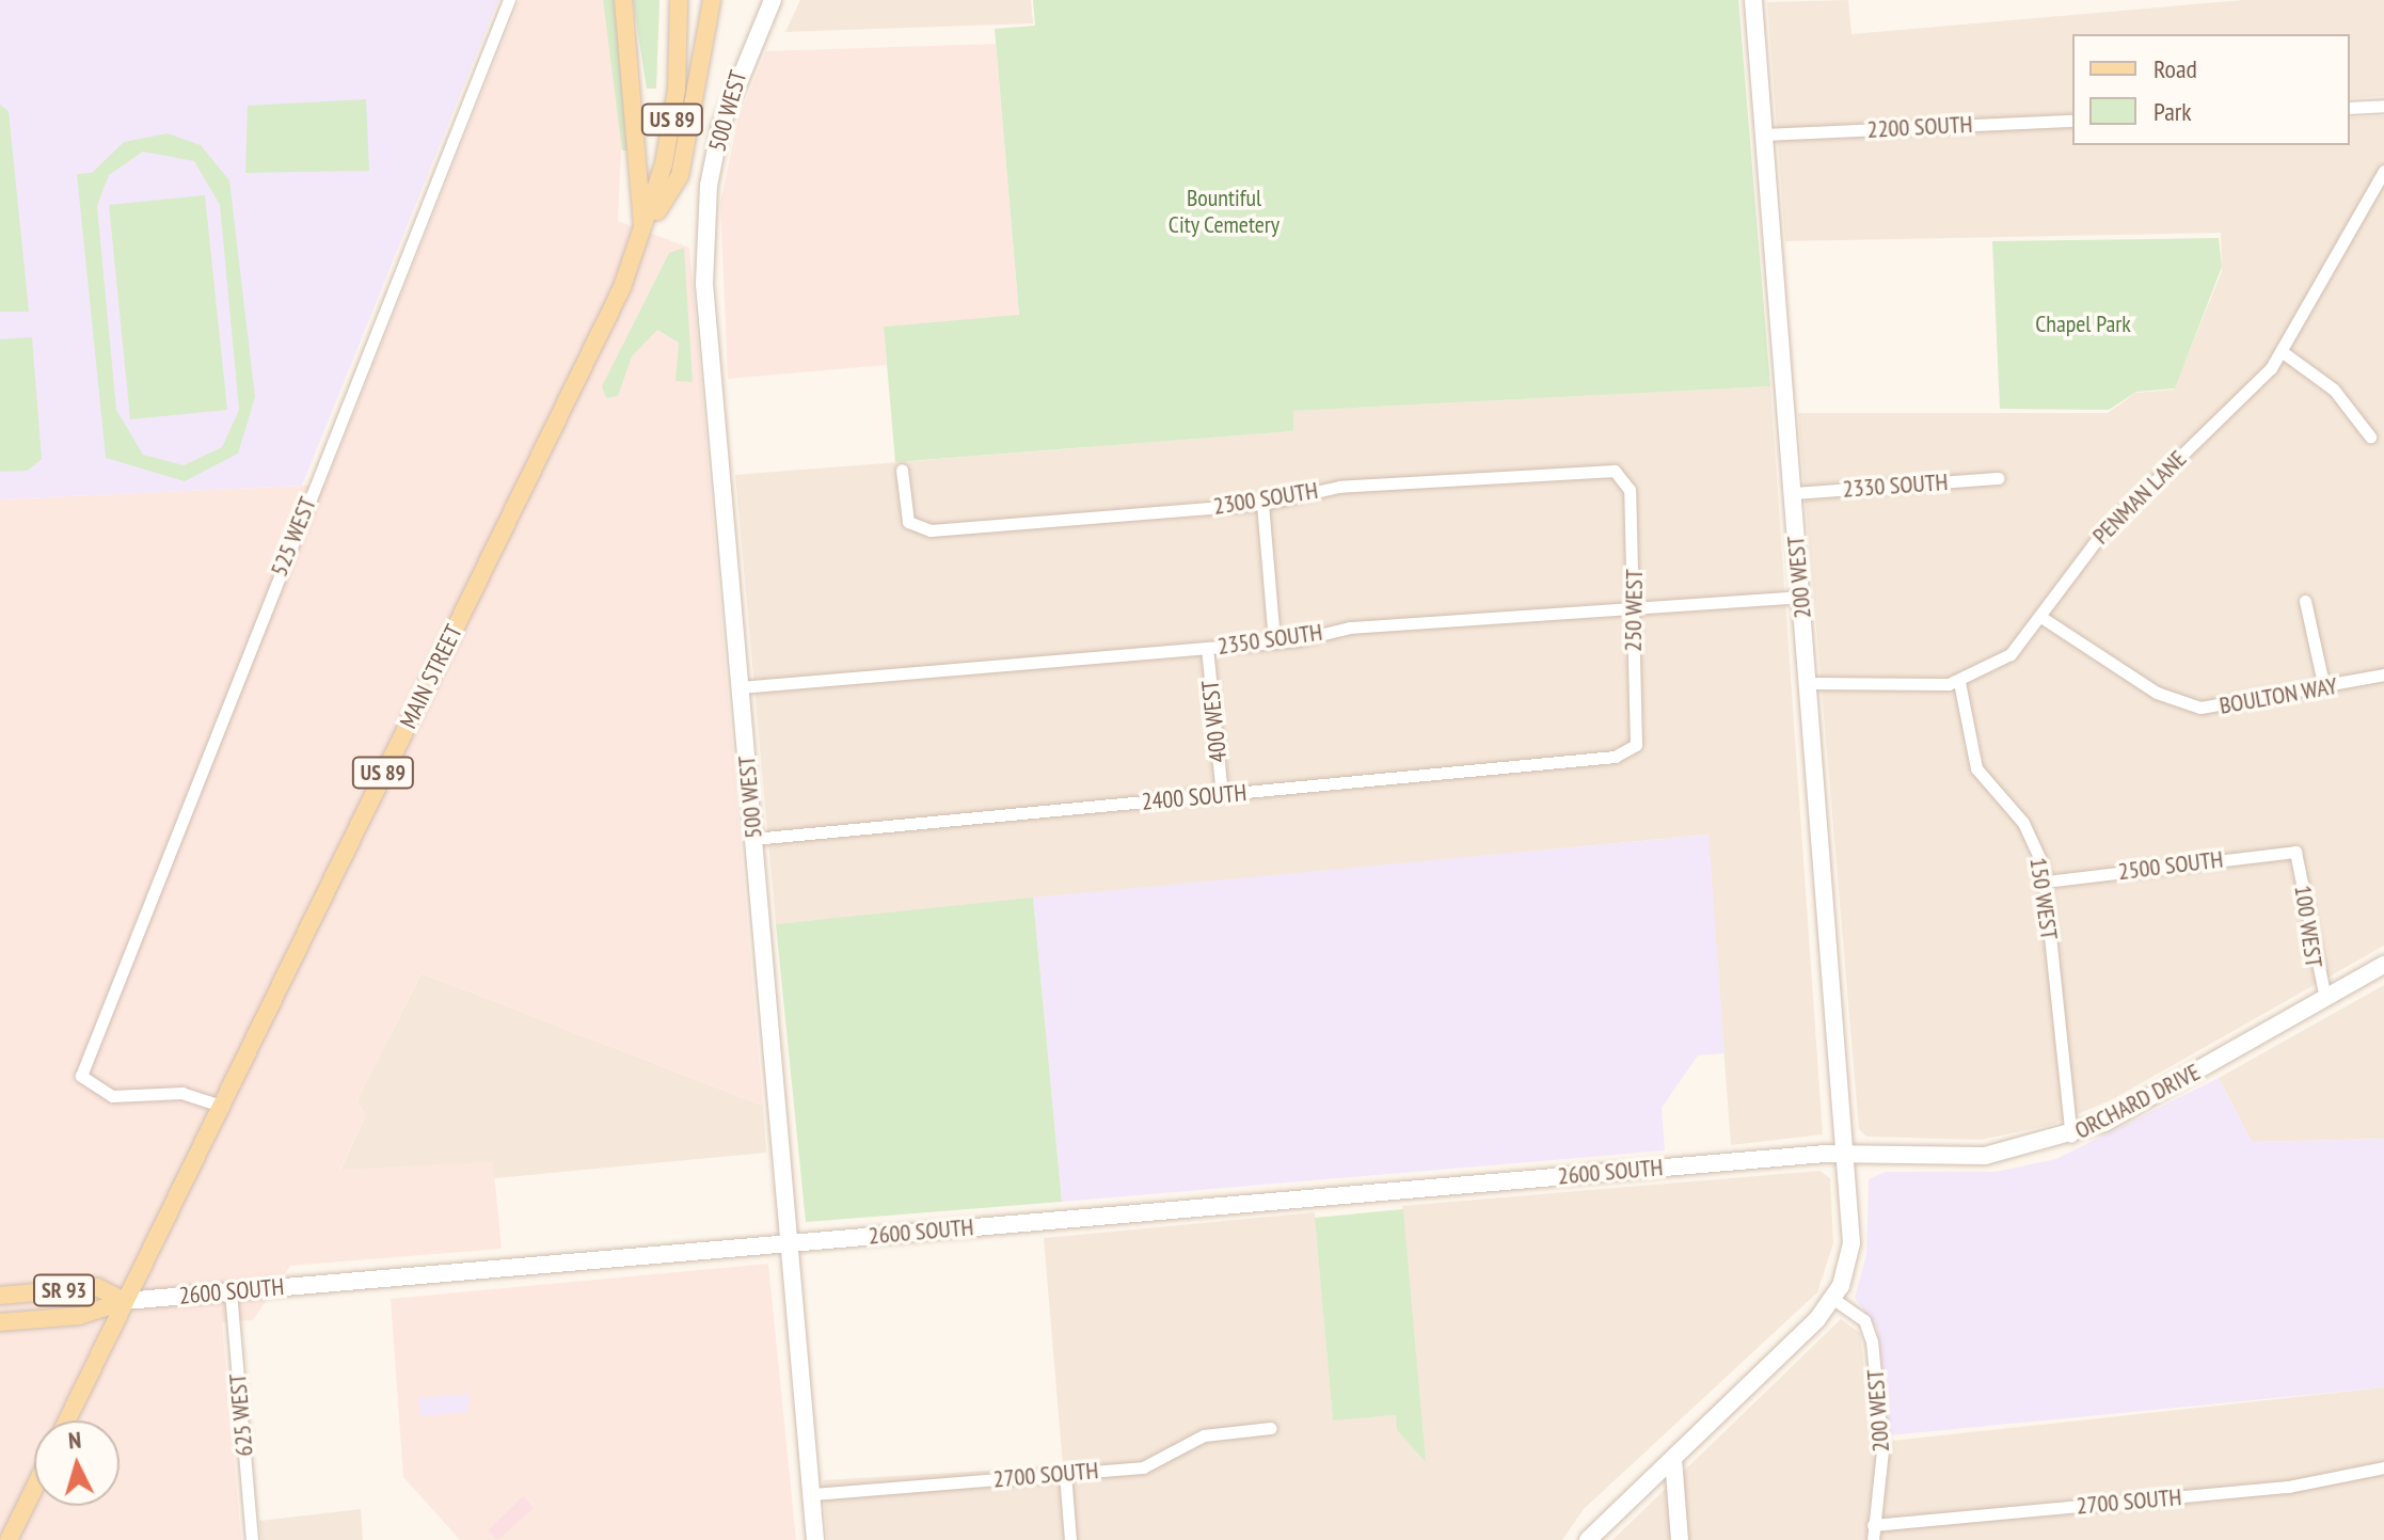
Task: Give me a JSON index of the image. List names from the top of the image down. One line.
{"streets":{"main road":["500 WEST","US 89","MAIN STREET","2600 SOUTH","SR 93"],"street":["2200 SOUTH","2330 SOUTH","PENMAN LANE","2300 SOUTH","525 WEST","200 WEST","250 WEST","2350 SOUTH","BOULTON WAY","400 WEST","2400 SOUTH","2500 SOUTH","150 WEST","100 WEST","ORCHARD DRIVE","625 WEST","2700 SOUTH"]},"crossings":[["500 WEST","2350 SOUTH"],["500 WEST","MAIN STREET"],["500 WEST","2400 SOUTH"],["500 WEST","2600 SOUTH"],["500 WEST","2700 SOUTH"],["US 89","MAIN STREET"],["US 89","2600 SOUTH"],["US 89","SR 93"],["2200 SOUTH","200 WEST"],["2330 SOUTH","200 WEST"],["PENMAN LANE","200 WEST"],["PENMAN LANE","BOULTON WAY"],["PENMAN LANE","150 WEST"],["2300 SOUTH","250 WEST"],["525 WEST","MAIN STREET"],["200 WEST","2350 SOUTH"],["200 WEST","ORCHARD DRIVE"],["200 WEST","2600 SOUTH"],["200 WEST","2700 SOUTH"],["250 WEST","2350 SOUTH"],["250 WEST","2400 SOUTH"],["2350 SOUTH","400 WEST"],["MAIN STREET","2600 SOUTH"],["MAIN STREET","SR 93"],["400 WEST","2400 SOUTH"],["2500 SOUTH","150 WEST"],["2500 SOUTH","100 WEST"],["150 WEST","ORCHARD DRIVE"],["100 WEST","ORCHARD DRIVE"],["ORCHARD DRIVE","2600 SOUTH"],["2600 SOUTH","SR 93"],["2600 SOUTH","625 WEST"]],"parks":["Bountiful City Cemetery","Chapel Park"],"legend":["Road","Park"],"north":"top"}
